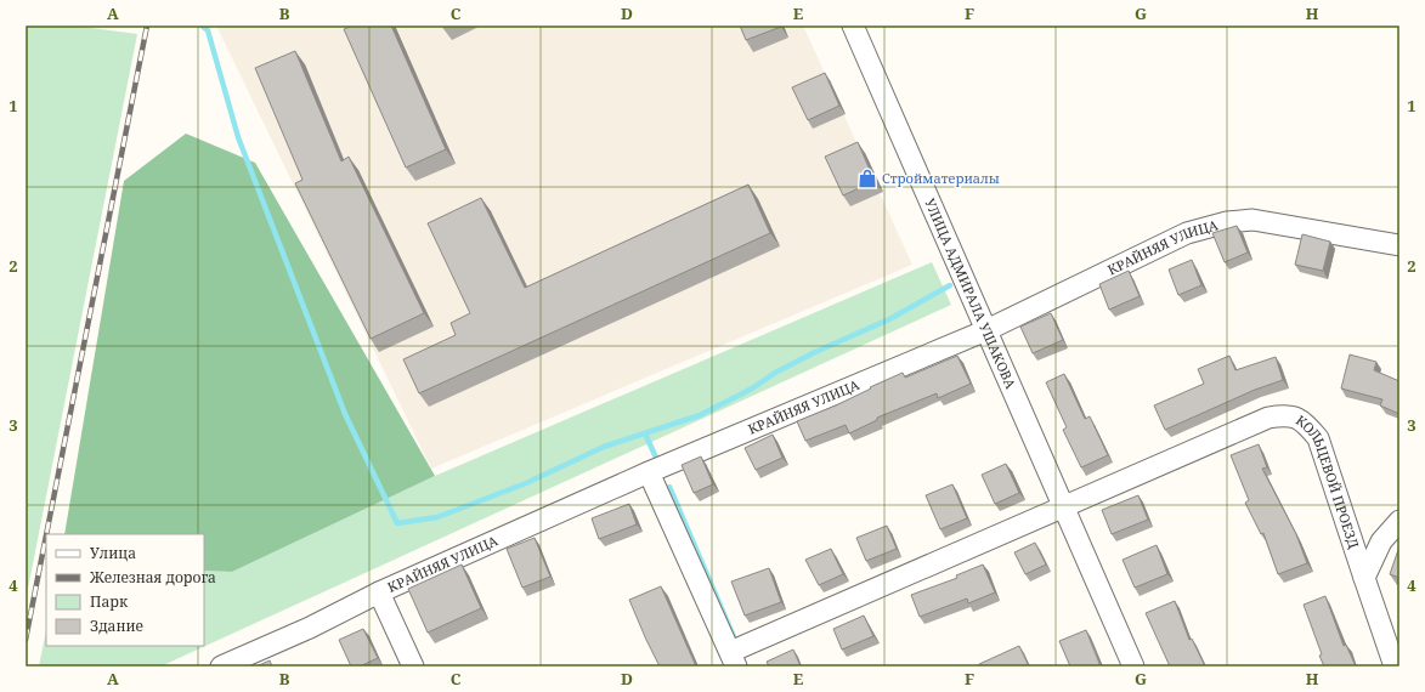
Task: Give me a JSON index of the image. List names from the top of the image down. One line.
{"streets":{"street":["КРАЙНЯЯ УЛИЦА","УЛИЦА АДМИРАЛА УШАКОВА","КОЛЬЦЕВОЙ ПРОЕЗД"]},"crossings":[["КРАЙНЯЯ УЛИЦА","УЛИЦА АДМИРАЛА УШАКОВА"],["УЛИЦА АДМИРАЛА УШАКОВА","КОЛЬЦЕВОЙ ПРОЕЗД"]],"places":{"shop":["Стройматериалы"]},"legend":["Улица","Железная дорога","Парк","Здание"],"grid":{"columns":["A","B","C","D","E","F","G","H"],"rows":["1","2","3","4"]}}
